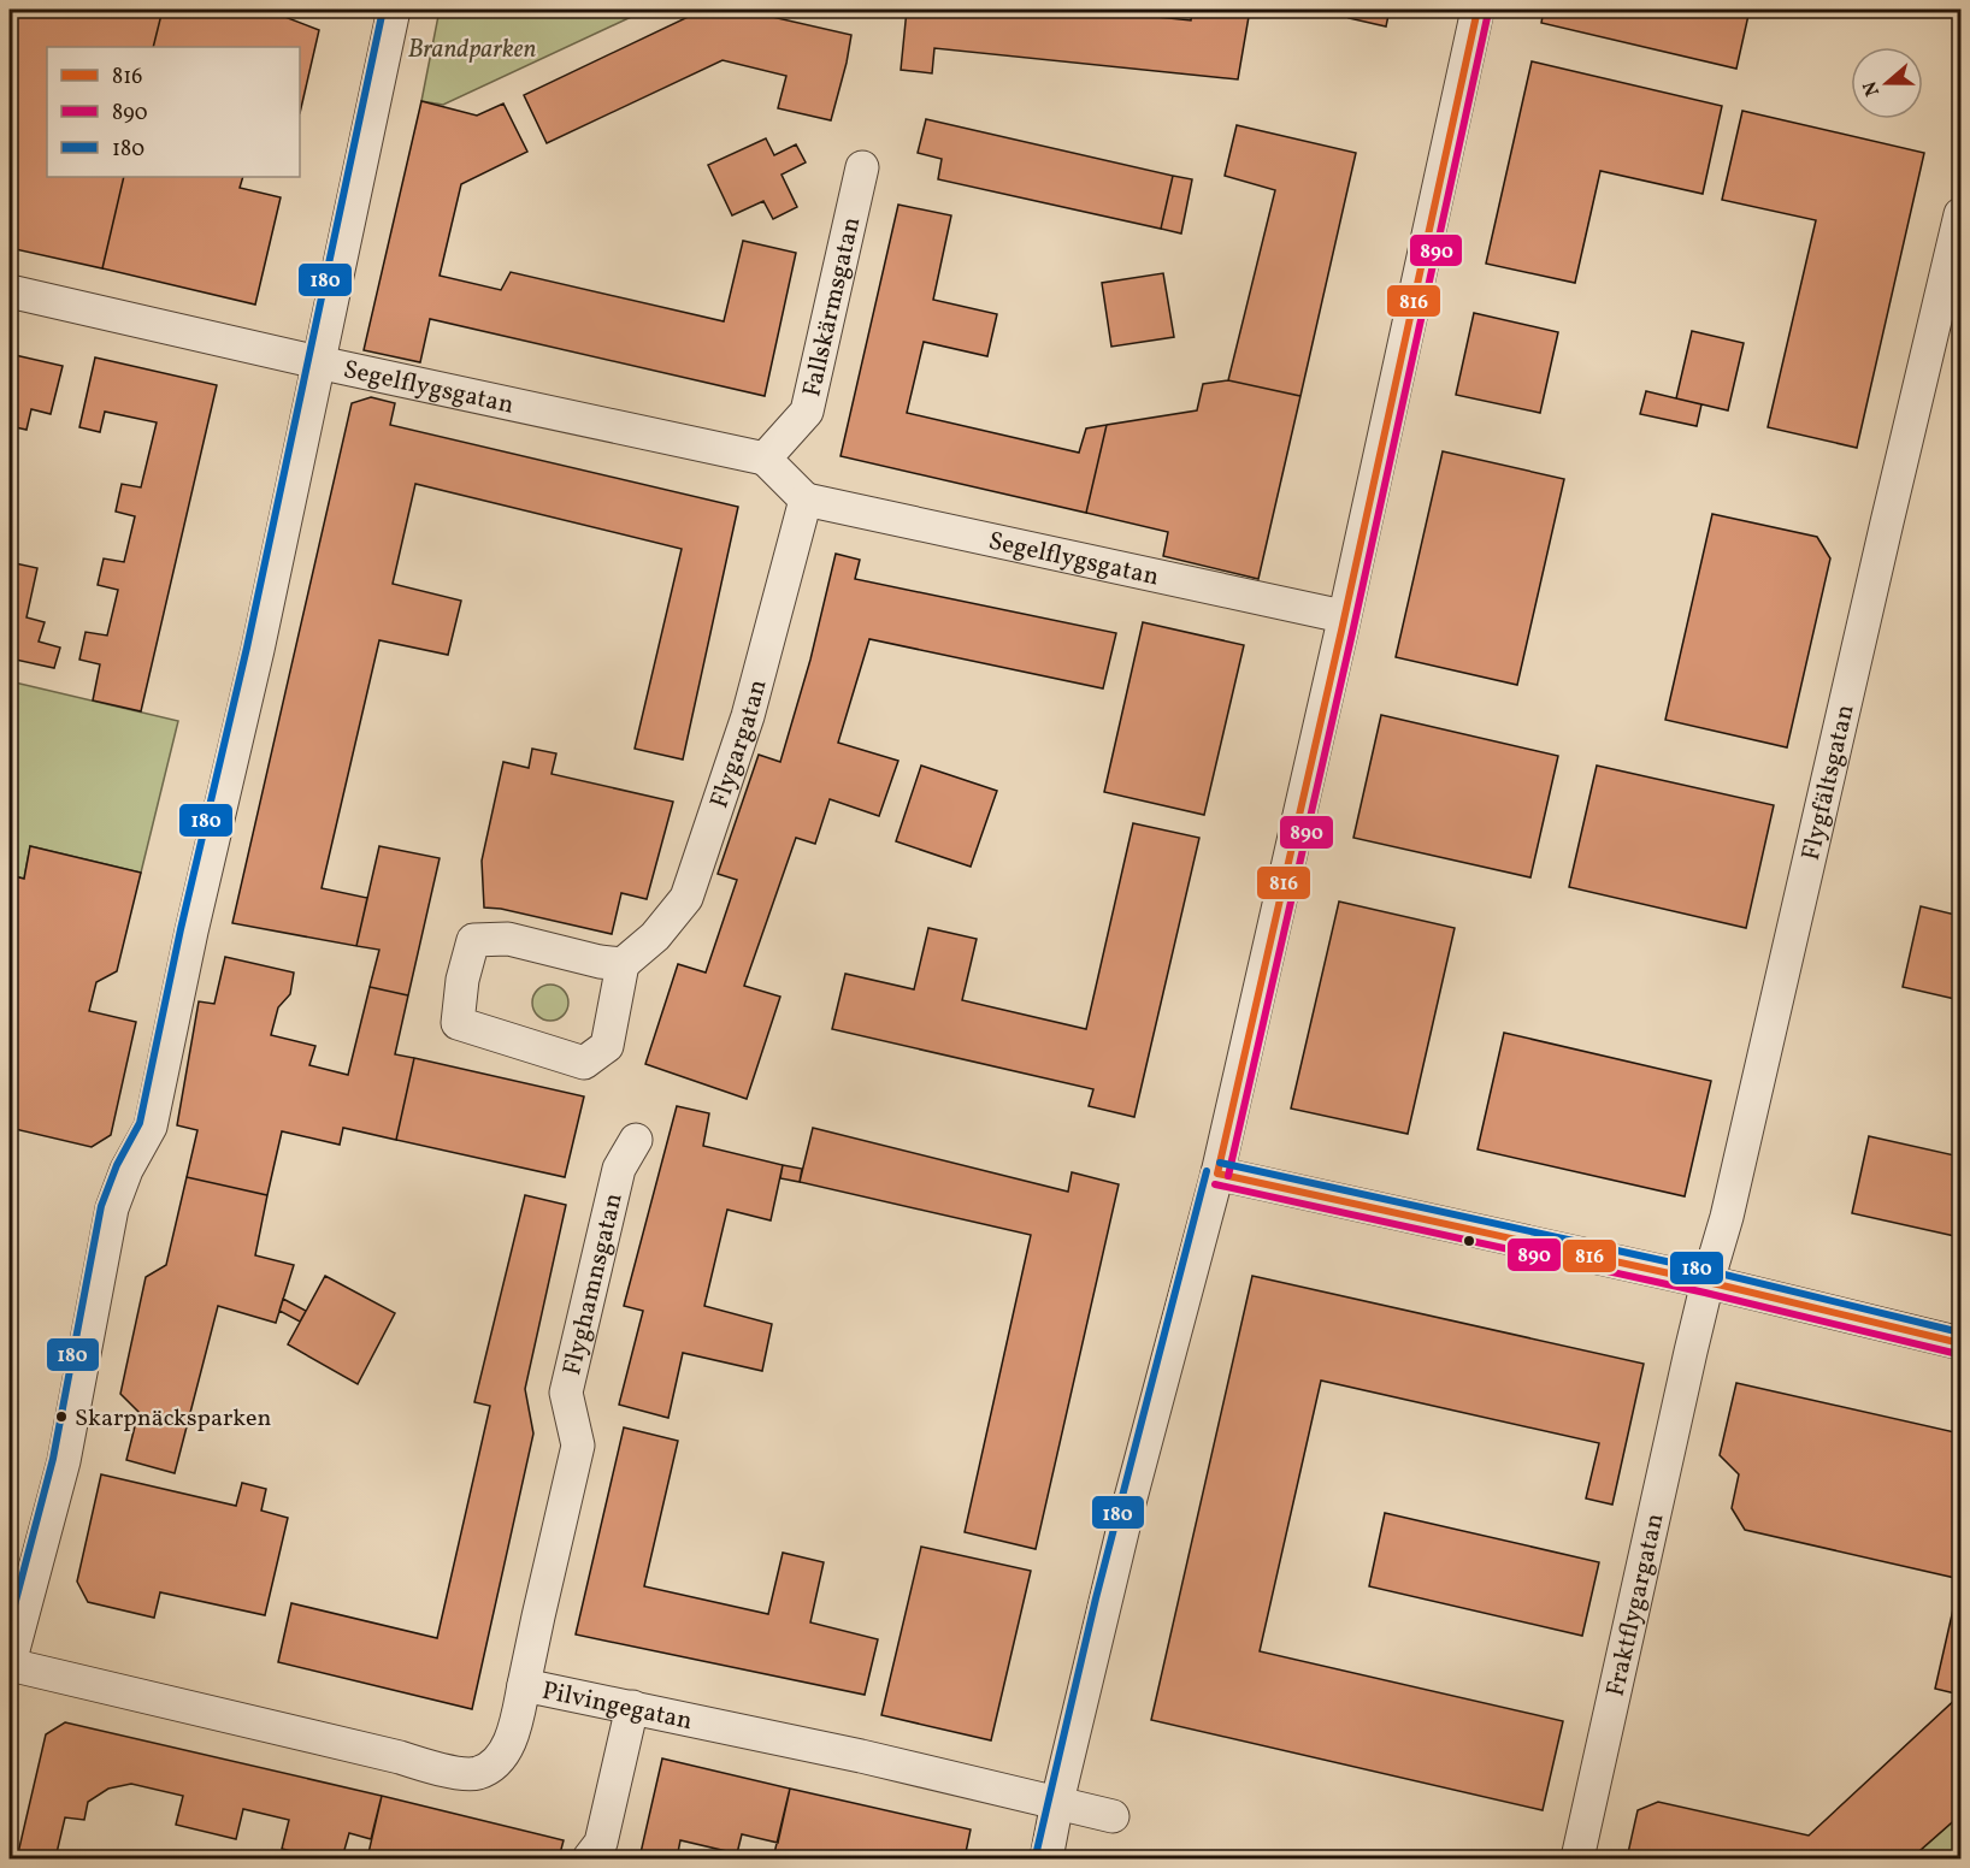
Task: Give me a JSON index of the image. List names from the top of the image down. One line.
{"streets":{"street":["Fallskärmsgatan","Segelflygsgatan","Flygargatan","Flygfältsgatan","Flyghamnsgatan","Fraktflygargatan","Pilvingegatan"]},"crossings":[["Fallskärmsgatan","Segelflygsgatan"],["Segelflygsgatan","Flygargatan"],["Flygfältsgatan","Fraktflygargatan"],["Flyghamnsgatan","Pilvingegatan"]],"parks":["Brandparken"],"places":["Skarpnäcksparken"],"lines":["transit line 816","transit line 180","transit line 890"],"legend":["816","890","180"],"north":"left"}
